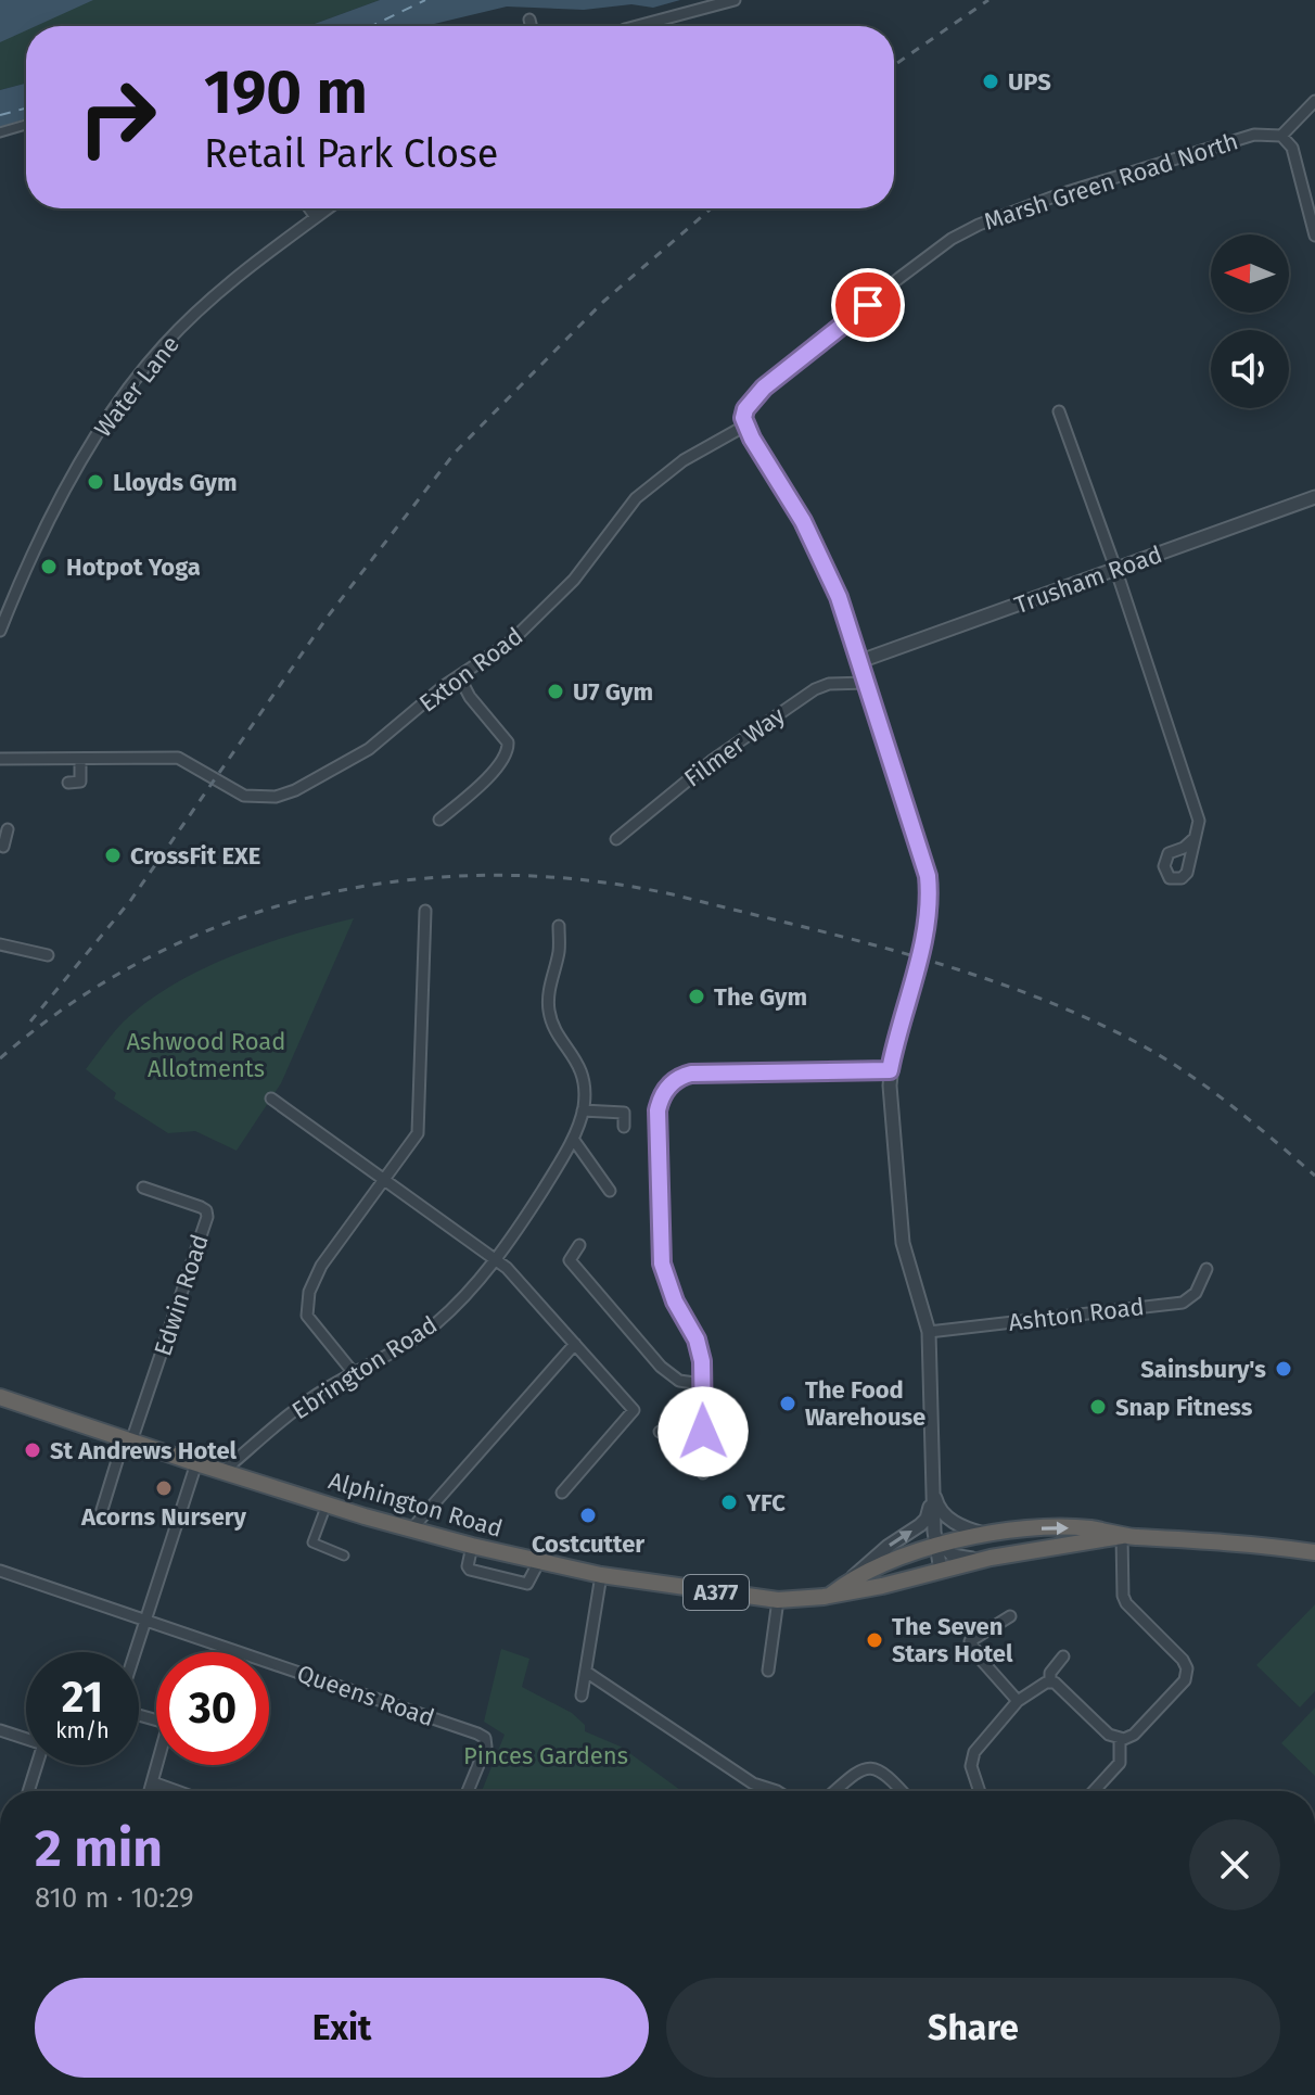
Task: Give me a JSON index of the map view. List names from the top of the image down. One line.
{"streets":{"highway":["Alphington Road","A377"],"street":["Marsh Green Road North","Water Lane","Trusham Road","Exton Road","Filmer Way","Edwin Road","Ashton Road","Ebrington Road","Queens Road"]},"crossings":[["Marsh Green Road North","Exton Road"],["Edwin Road","Alphington Road"],["Ebrington Road","Alphington Road"]],"parks":["Ashwood Road Allotments","Pinces Gardens"],"places":["UPS","Lloyds Gym","Hotpot Yoga","U7 Gym","CrossFit EXE","The Gym","Sainsbury's","The Food Warehouse","Snap Fitness","St Andrews Hotel","Acorns Nursery","YFC","Costcutter","The Seven Stars Hotel"],"north":"left","page":{"turn":["190 m","Retail Park Close"],"speed":"21 km/h","limit":"30","heading":["2 min","810 m · 10:29"],"buttons":["Exit","Share"]}}
